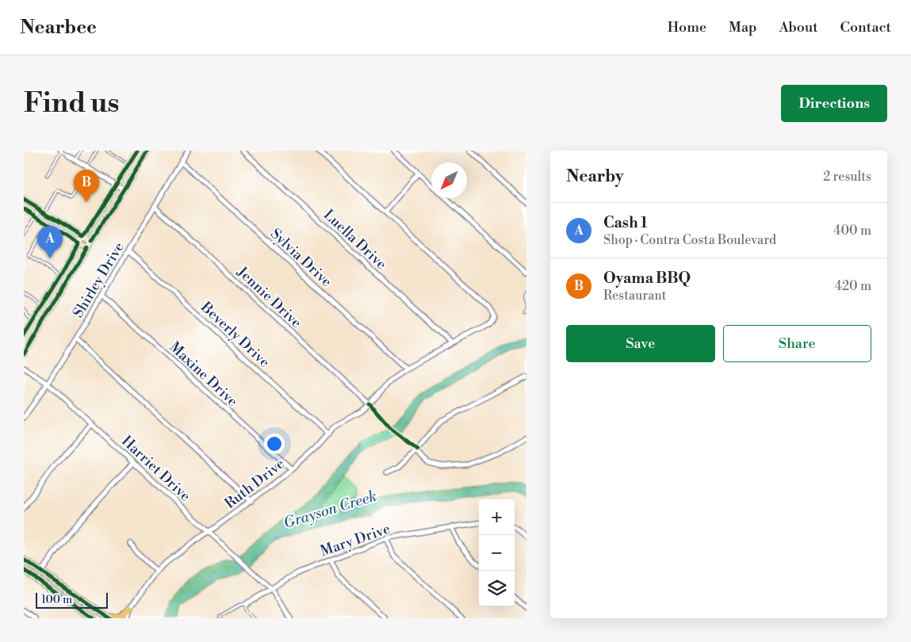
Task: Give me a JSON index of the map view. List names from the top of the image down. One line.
{"streets":{"street":["Luella Drive","Sylvia Drive","Shirley Drive","Jennie Drive","Beverly Drive","Maxine Drive","Harriet Drive","Ruth Drive","Mary Drive"]},"crossings":[["Luella Drive","Ruth Drive"],["Sylvia Drive","Shirley Drive"],["Sylvia Drive","Ruth Drive"],["Shirley Drive","Jennie Drive"],["Shirley Drive","Beverly Drive"],["Shirley Drive","Maxine Drive"],["Shirley Drive","Harriet Drive"],["Jennie Drive","Ruth Drive"],["Beverly Drive","Ruth Drive"],["Maxine Drive","Ruth Drive"],["Harriet Drive","Ruth Drive"],["Harriet Drive","Mary Drive"]],"water":["Grayson Creek"],"scale_bar":"100 m","north":"bottom left","page":{"header":"Nearbee","nav":["Home","Map","About","Contact"],"buttons":["Directions",["Save","Share"]],"title":"Find us","heading":["Nearby","2 results"],"pins":["B","A"],"list":[{"mark":"A","name":"Cash 1","note":"Shop · Contra Costa Boulevard","value":"400 m"},{"mark":"B","name":"Oyama BBQ","note":"Restaurant","value":"420 m"}],"map_buttons":["+","−"],"scale":"100 m"}}
